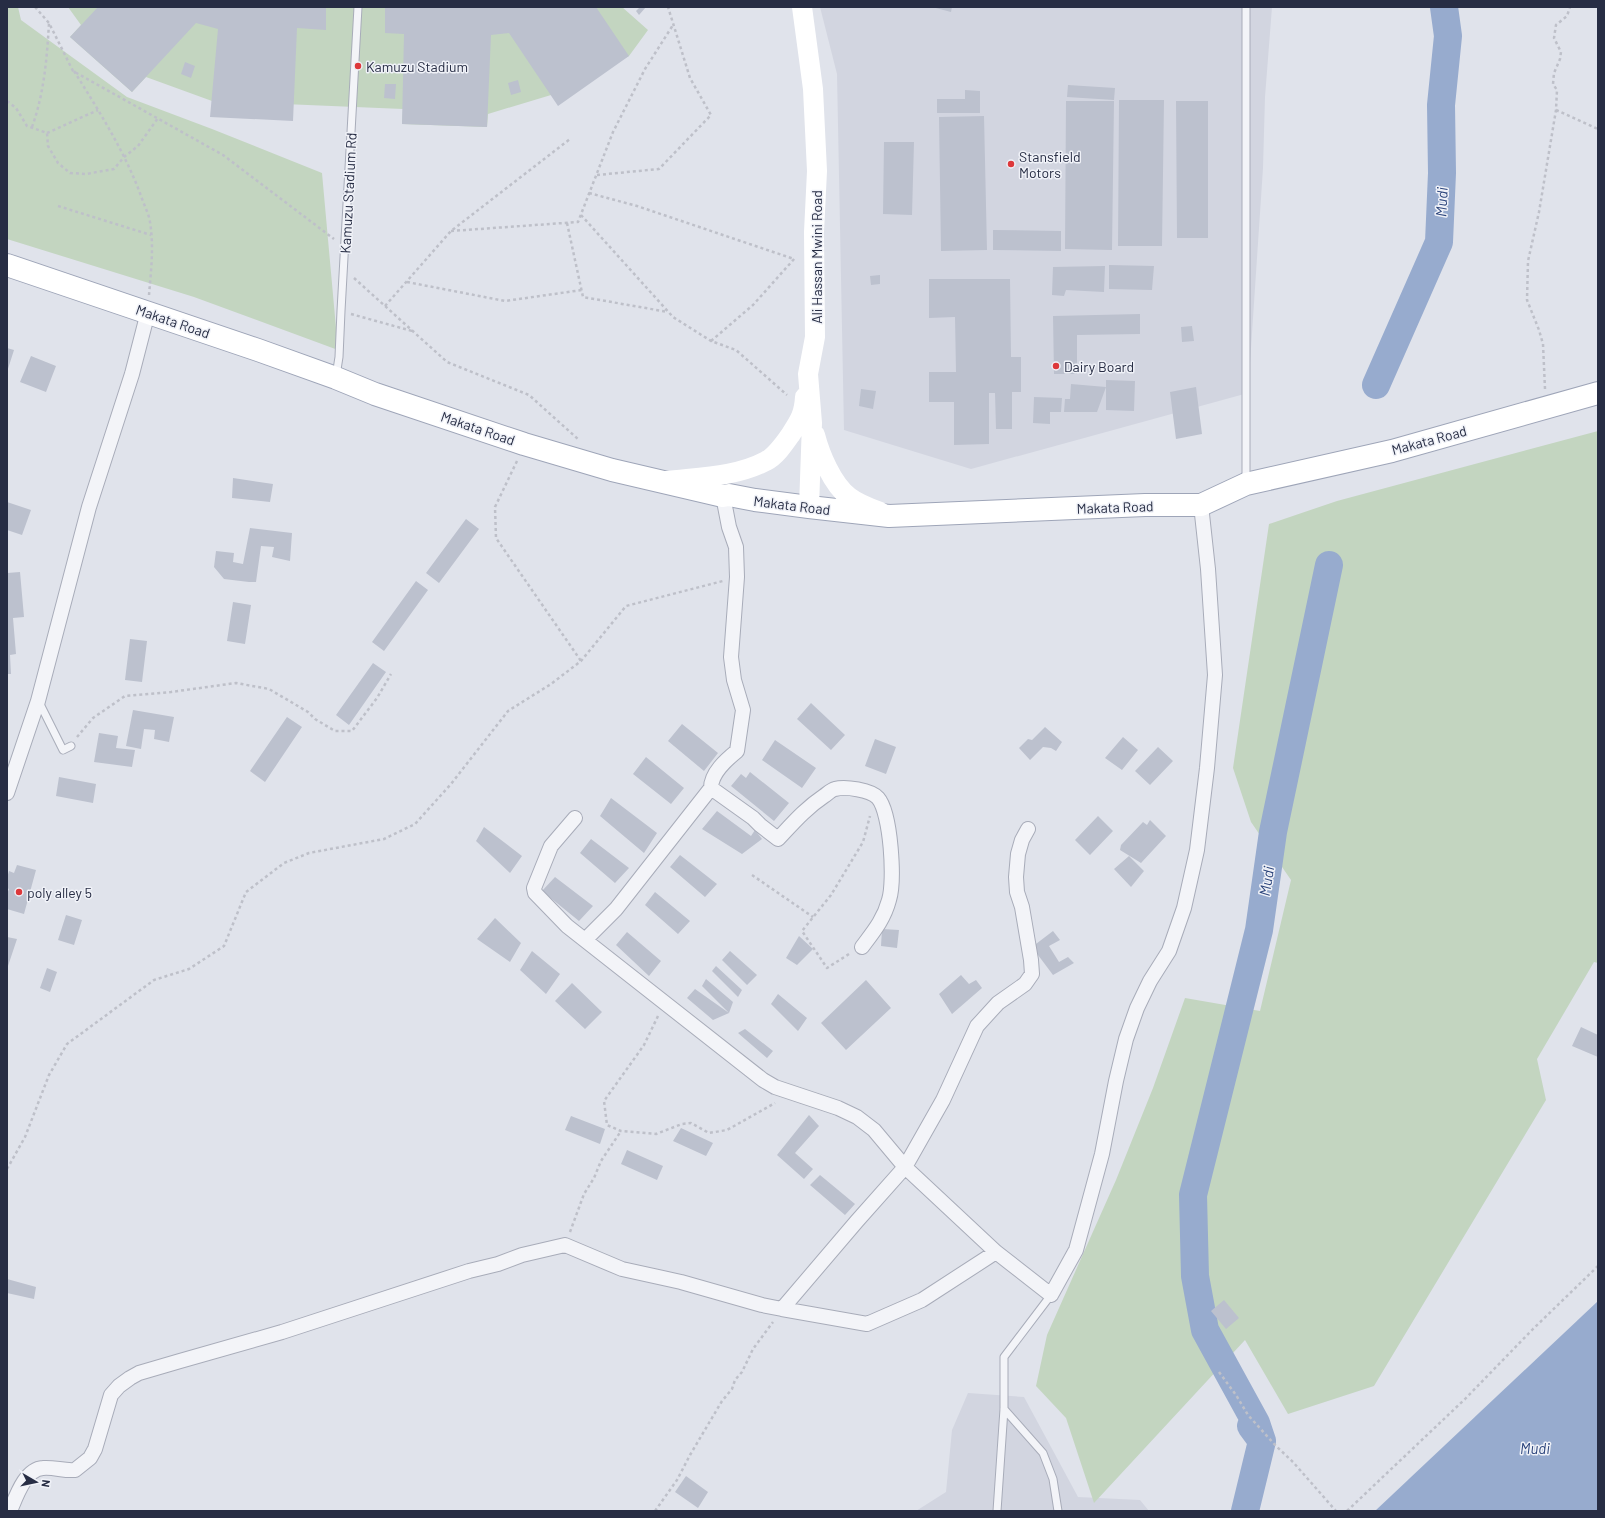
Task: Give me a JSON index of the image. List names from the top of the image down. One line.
{"streets":{"main road":["Ali Hassan Mwini Road","Makata Road"],"lane":["Kamuzu Stadium Rd"]},"crossings":[["Kamuzu Stadium Rd","Makata Road"],["Ali Hassan Mwini Road","Makata Road"]],"water":["Mudi"],"places":["Kamuzu Stadium","Stansfield Motors","Dairy Board","poly alley 5"],"north":"right"}
